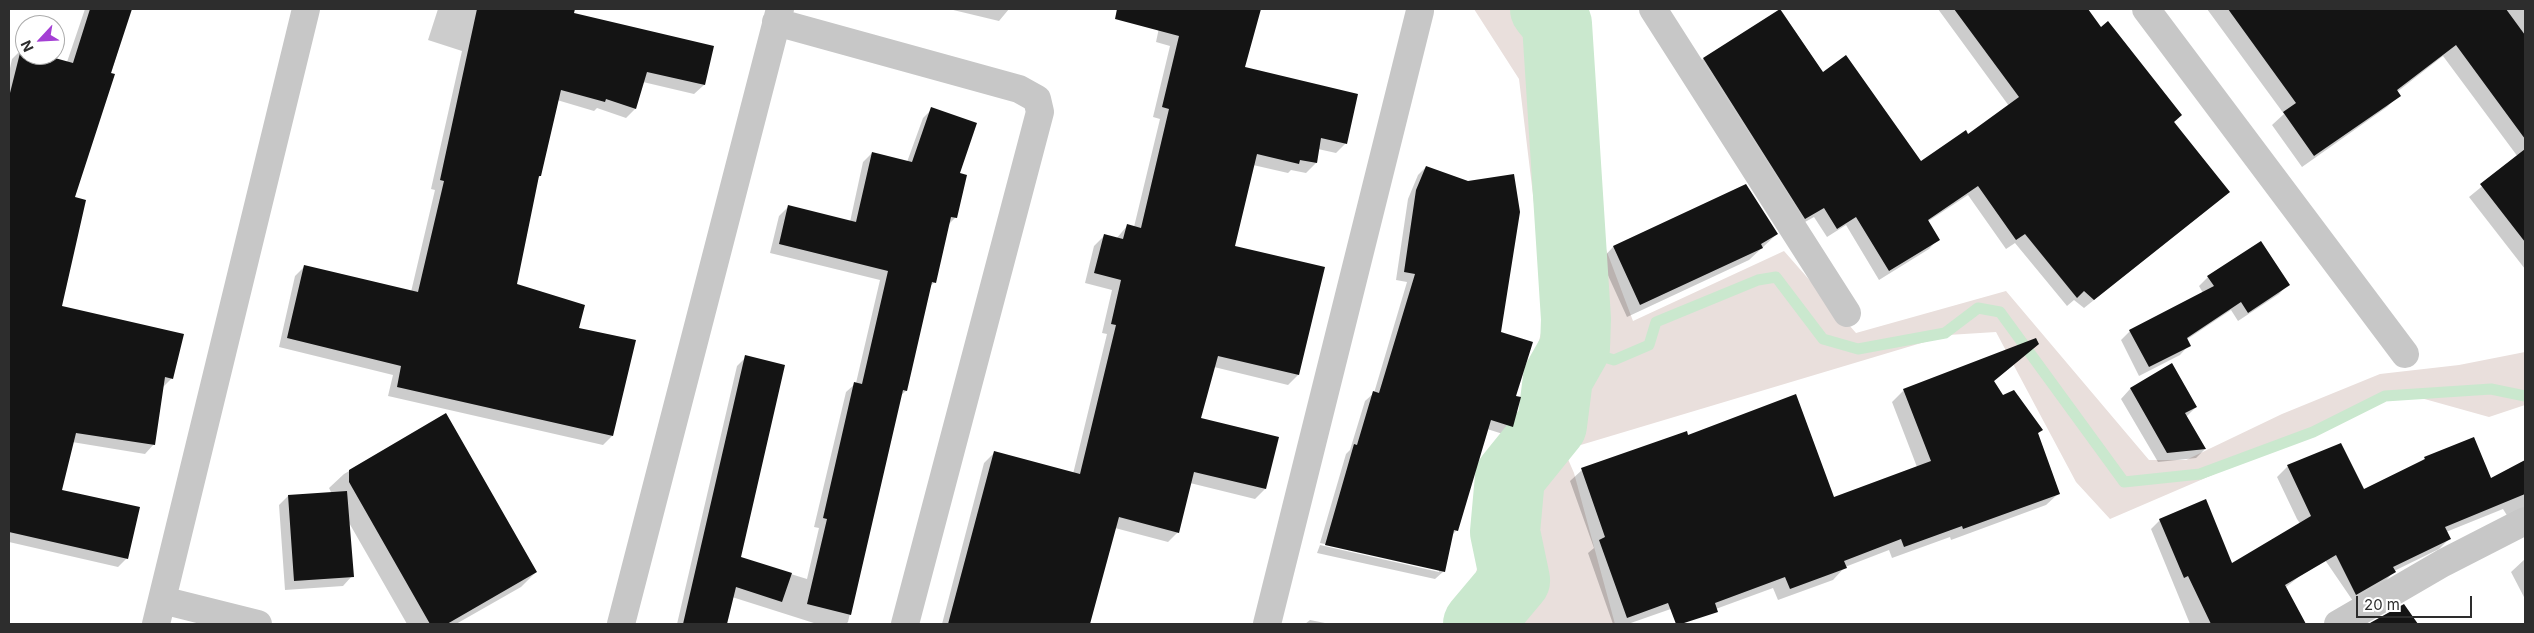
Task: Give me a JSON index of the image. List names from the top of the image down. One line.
{"scale_bar":"20 m","north":"bottom left"}
